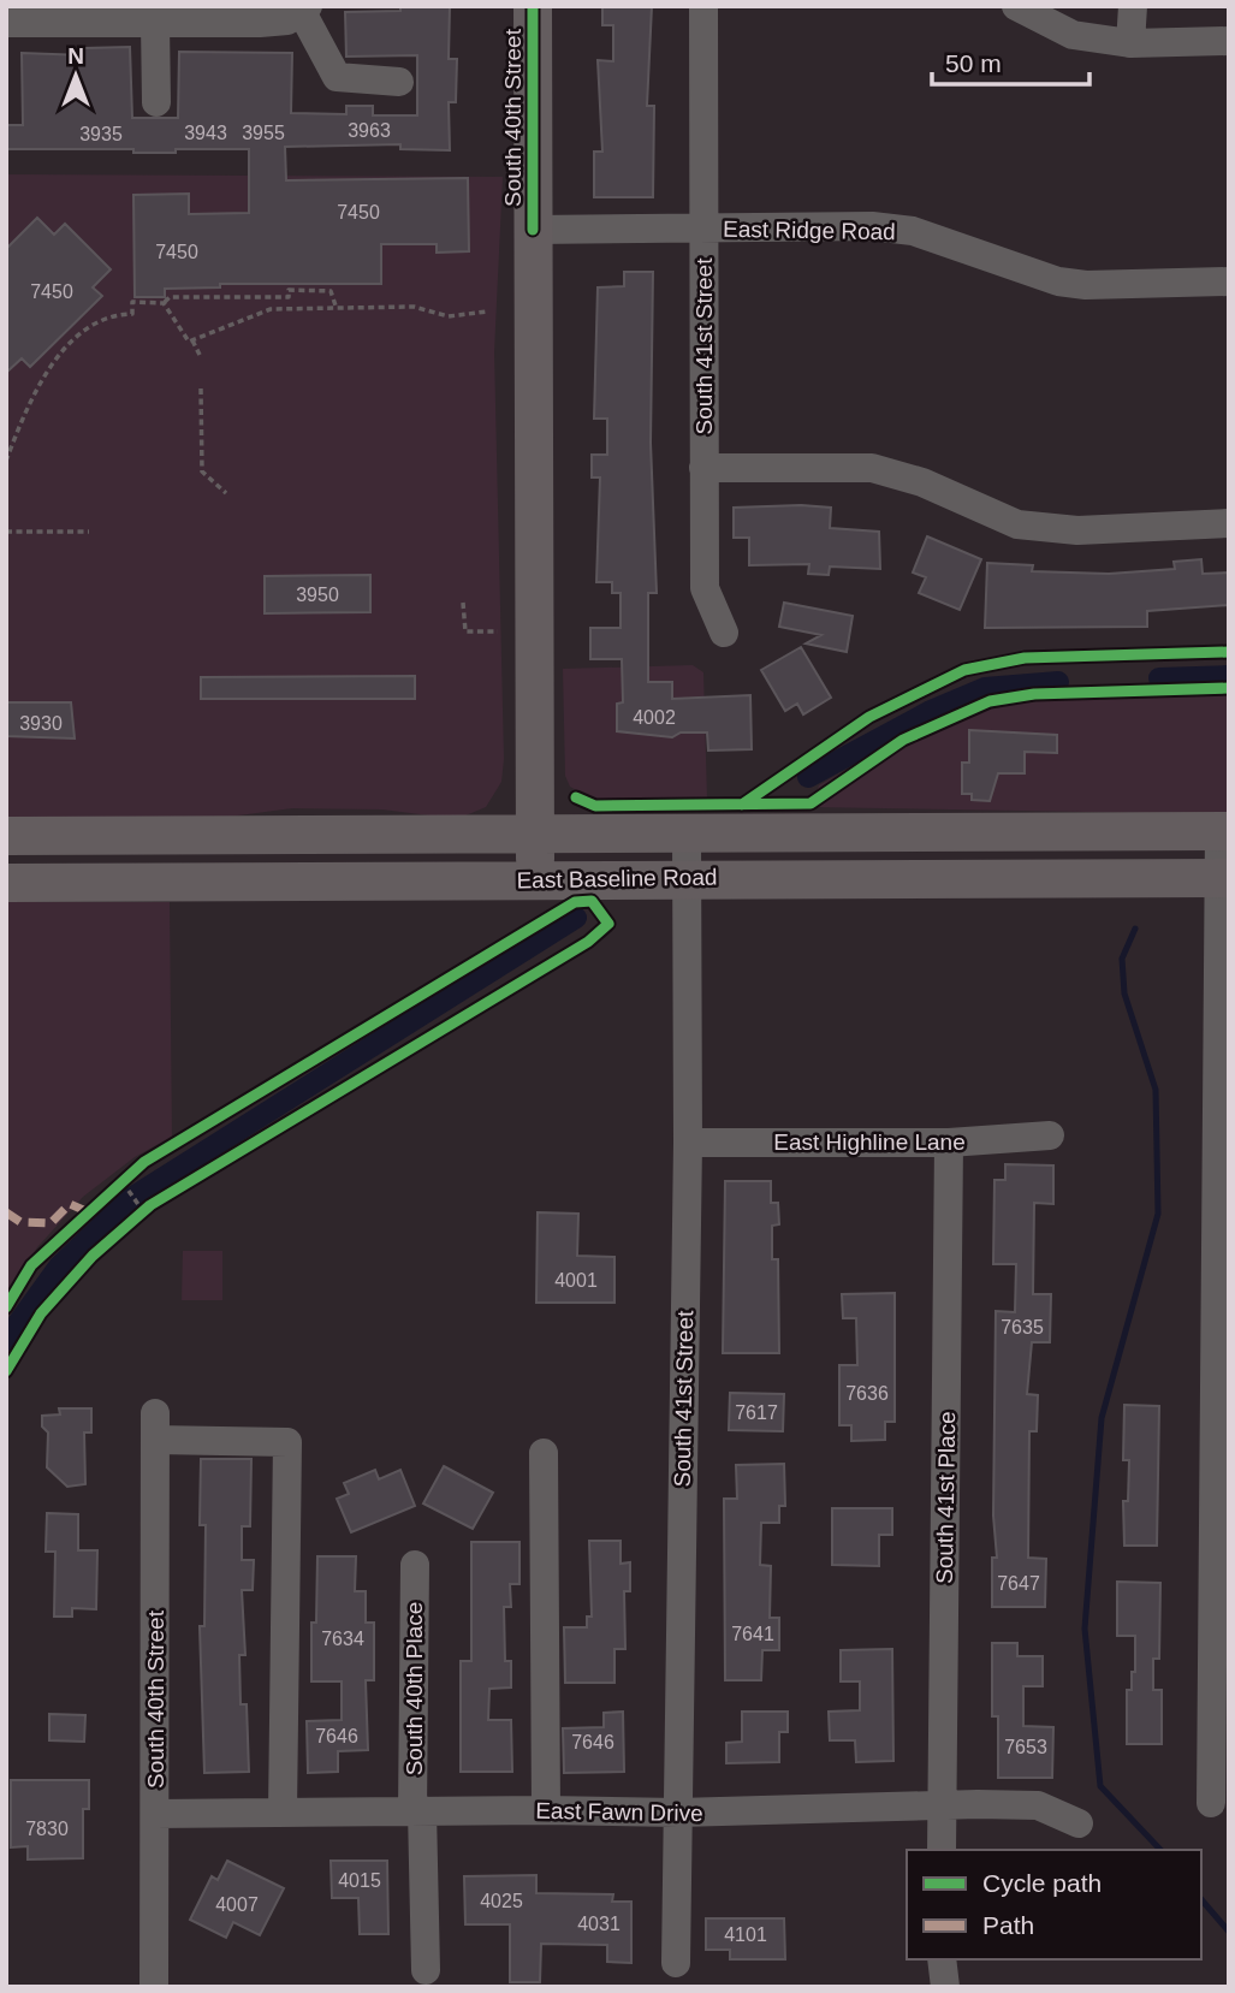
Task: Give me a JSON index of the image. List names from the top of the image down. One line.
{"streets":{"main road":["South 40th Street","East Baseline Road"],"street":["East Ridge Road","South 41st Street","East Highline Lane","South 41st Place","South 40th Place","East Fawn Drive"]},"crossings":[["South 40th Street","East Ridge Road"],["South 40th Street","East Baseline Road"],["South 40th Street","East Fawn Drive"],["East Ridge Road","South 41st Street"],["South 41st Street","East Baseline Road"],["South 41st Street","East Highline Lane"],["South 41st Street","East Fawn Drive"],["East Highline Lane","South 41st Place"],["South 41st Place","East Fawn Drive"],["South 40th Place","East Fawn Drive"]],"house_numbers":["3963","3943","3955","3935","7450","7450","7450","3950","4002","3930","4001","7635","7636","7617","7647","7641","7634","7646","7646","7653","7830","4015","4025","4007","4031","4101"],"legend":["Cycle path","Path"],"scale_bar":"50 m","north":"top"}
